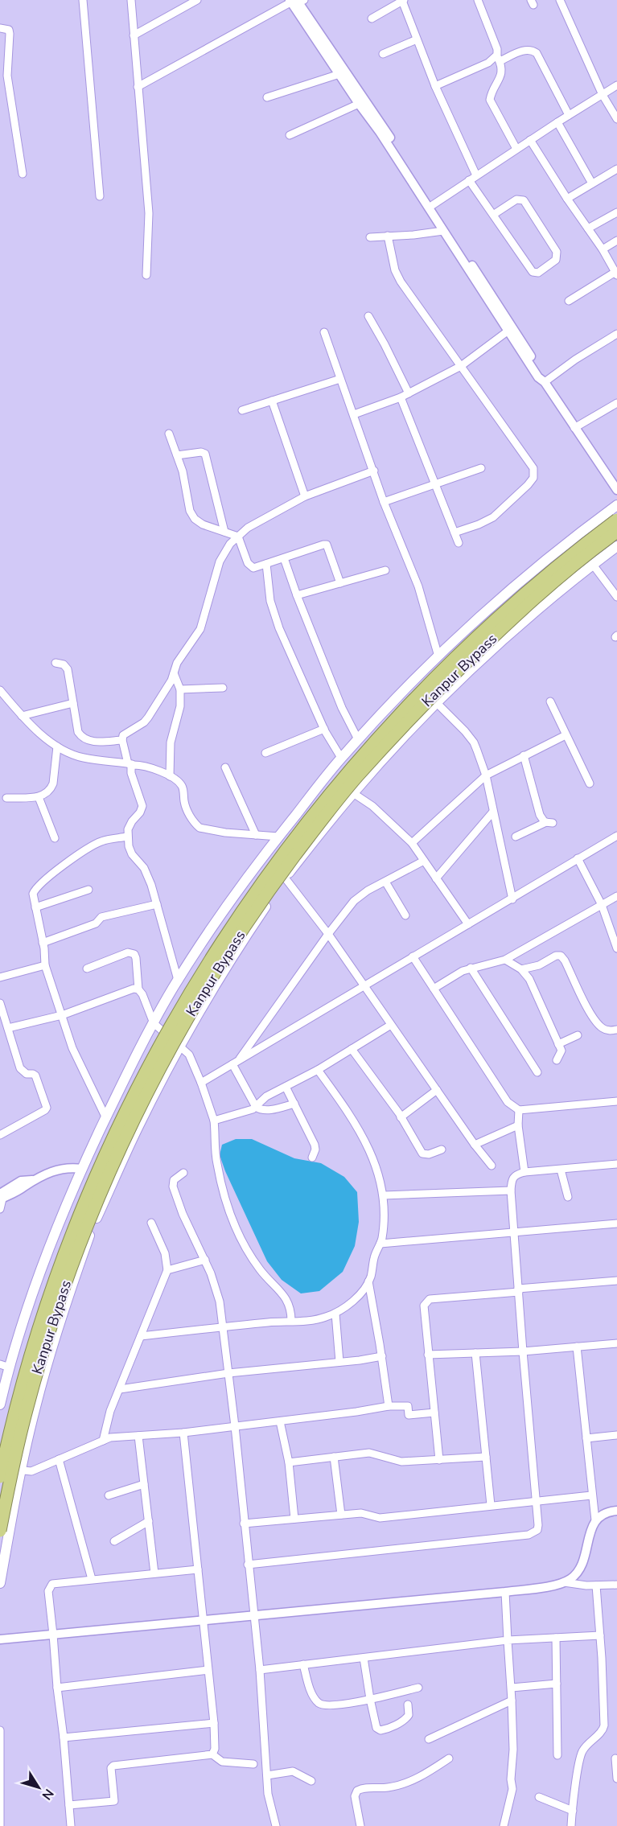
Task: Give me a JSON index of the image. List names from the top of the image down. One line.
{"streets":{"highway":["Kanpur Bypass"]},"north":"bottom right"}
